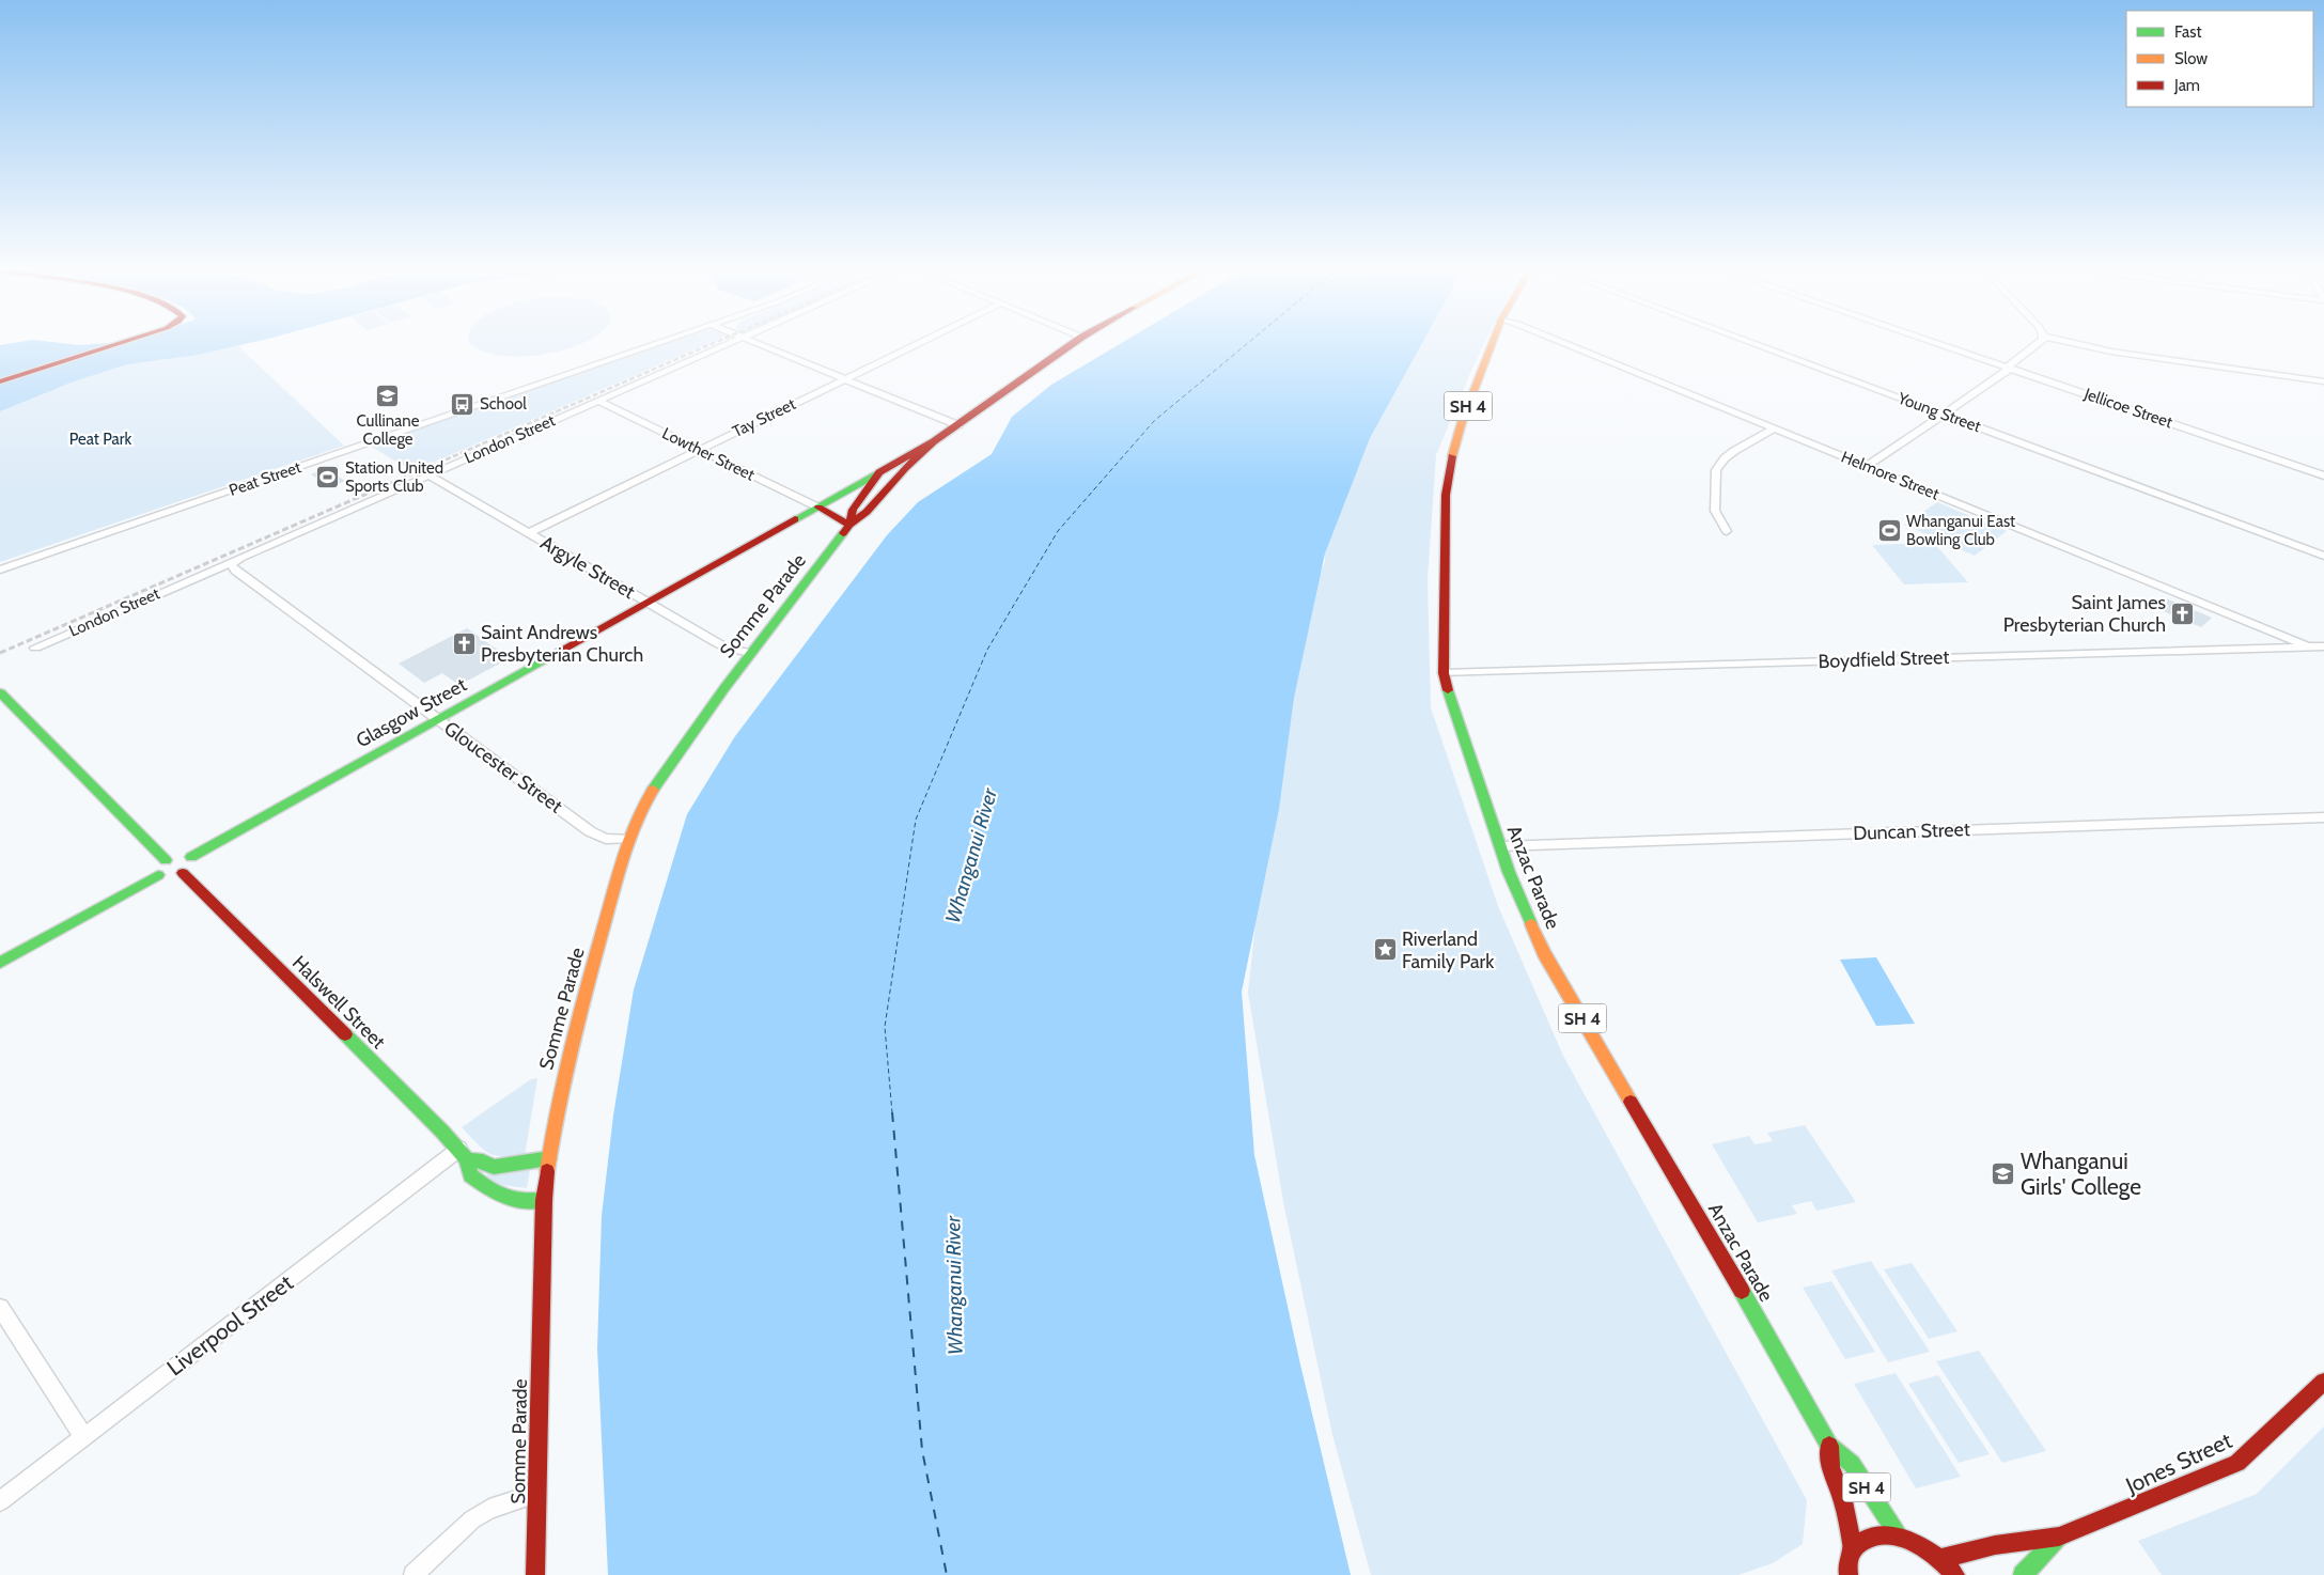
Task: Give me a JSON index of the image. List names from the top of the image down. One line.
{"streets":{"main road":["SH 4","Somme Parade","Glasgow Street","Anzac Parade","Halswell Street","Jones Street"],"street":["Jellicoe Street","Young Street","Tay Street","London Street","Lowther Street","Helmore Street","Peat Street","Argyle Street","Boydfield Street","Gloucester Street","Duncan Street","Liverpool Street"]},"crossings":[["SH 4","Anzac Parade"],["SH 4","Jones Street"],["Tay Street","Lowther Street"],["Tay Street","Argyle Street"],["London Street","Lowther Street"],["London Street","Argyle Street"],["London Street","Gloucester Street"],["Lowther Street","Glasgow Street"],["Helmore Street","Boydfield Street"],["Argyle Street","Somme Parade"],["Argyle Street","Glasgow Street"],["Somme Parade","Glasgow Street"],["Somme Parade","Gloucester Street"],["Somme Parade","Halswell Street"],["Boydfield Street","Anzac Parade"],["Glasgow Street","Gloucester Street"],["Duncan Street","Anzac Parade"],["Halswell Street","Liverpool Street"]],"water":["Whanganui River"],"parks":["Peat Park"],"places":{"school or university":["Cullinane College","Whanganui Girls' College"],"bus stop":["School"],"sports":["Station United Sports Club","Whanganui East Bowling Club"],"church":["Saint James Presbyterian Church","Saint Andrews Presbyterian Church"],"place":["Riverland Family Park"]},"legend":["Fast","Slow","Jam"]}
